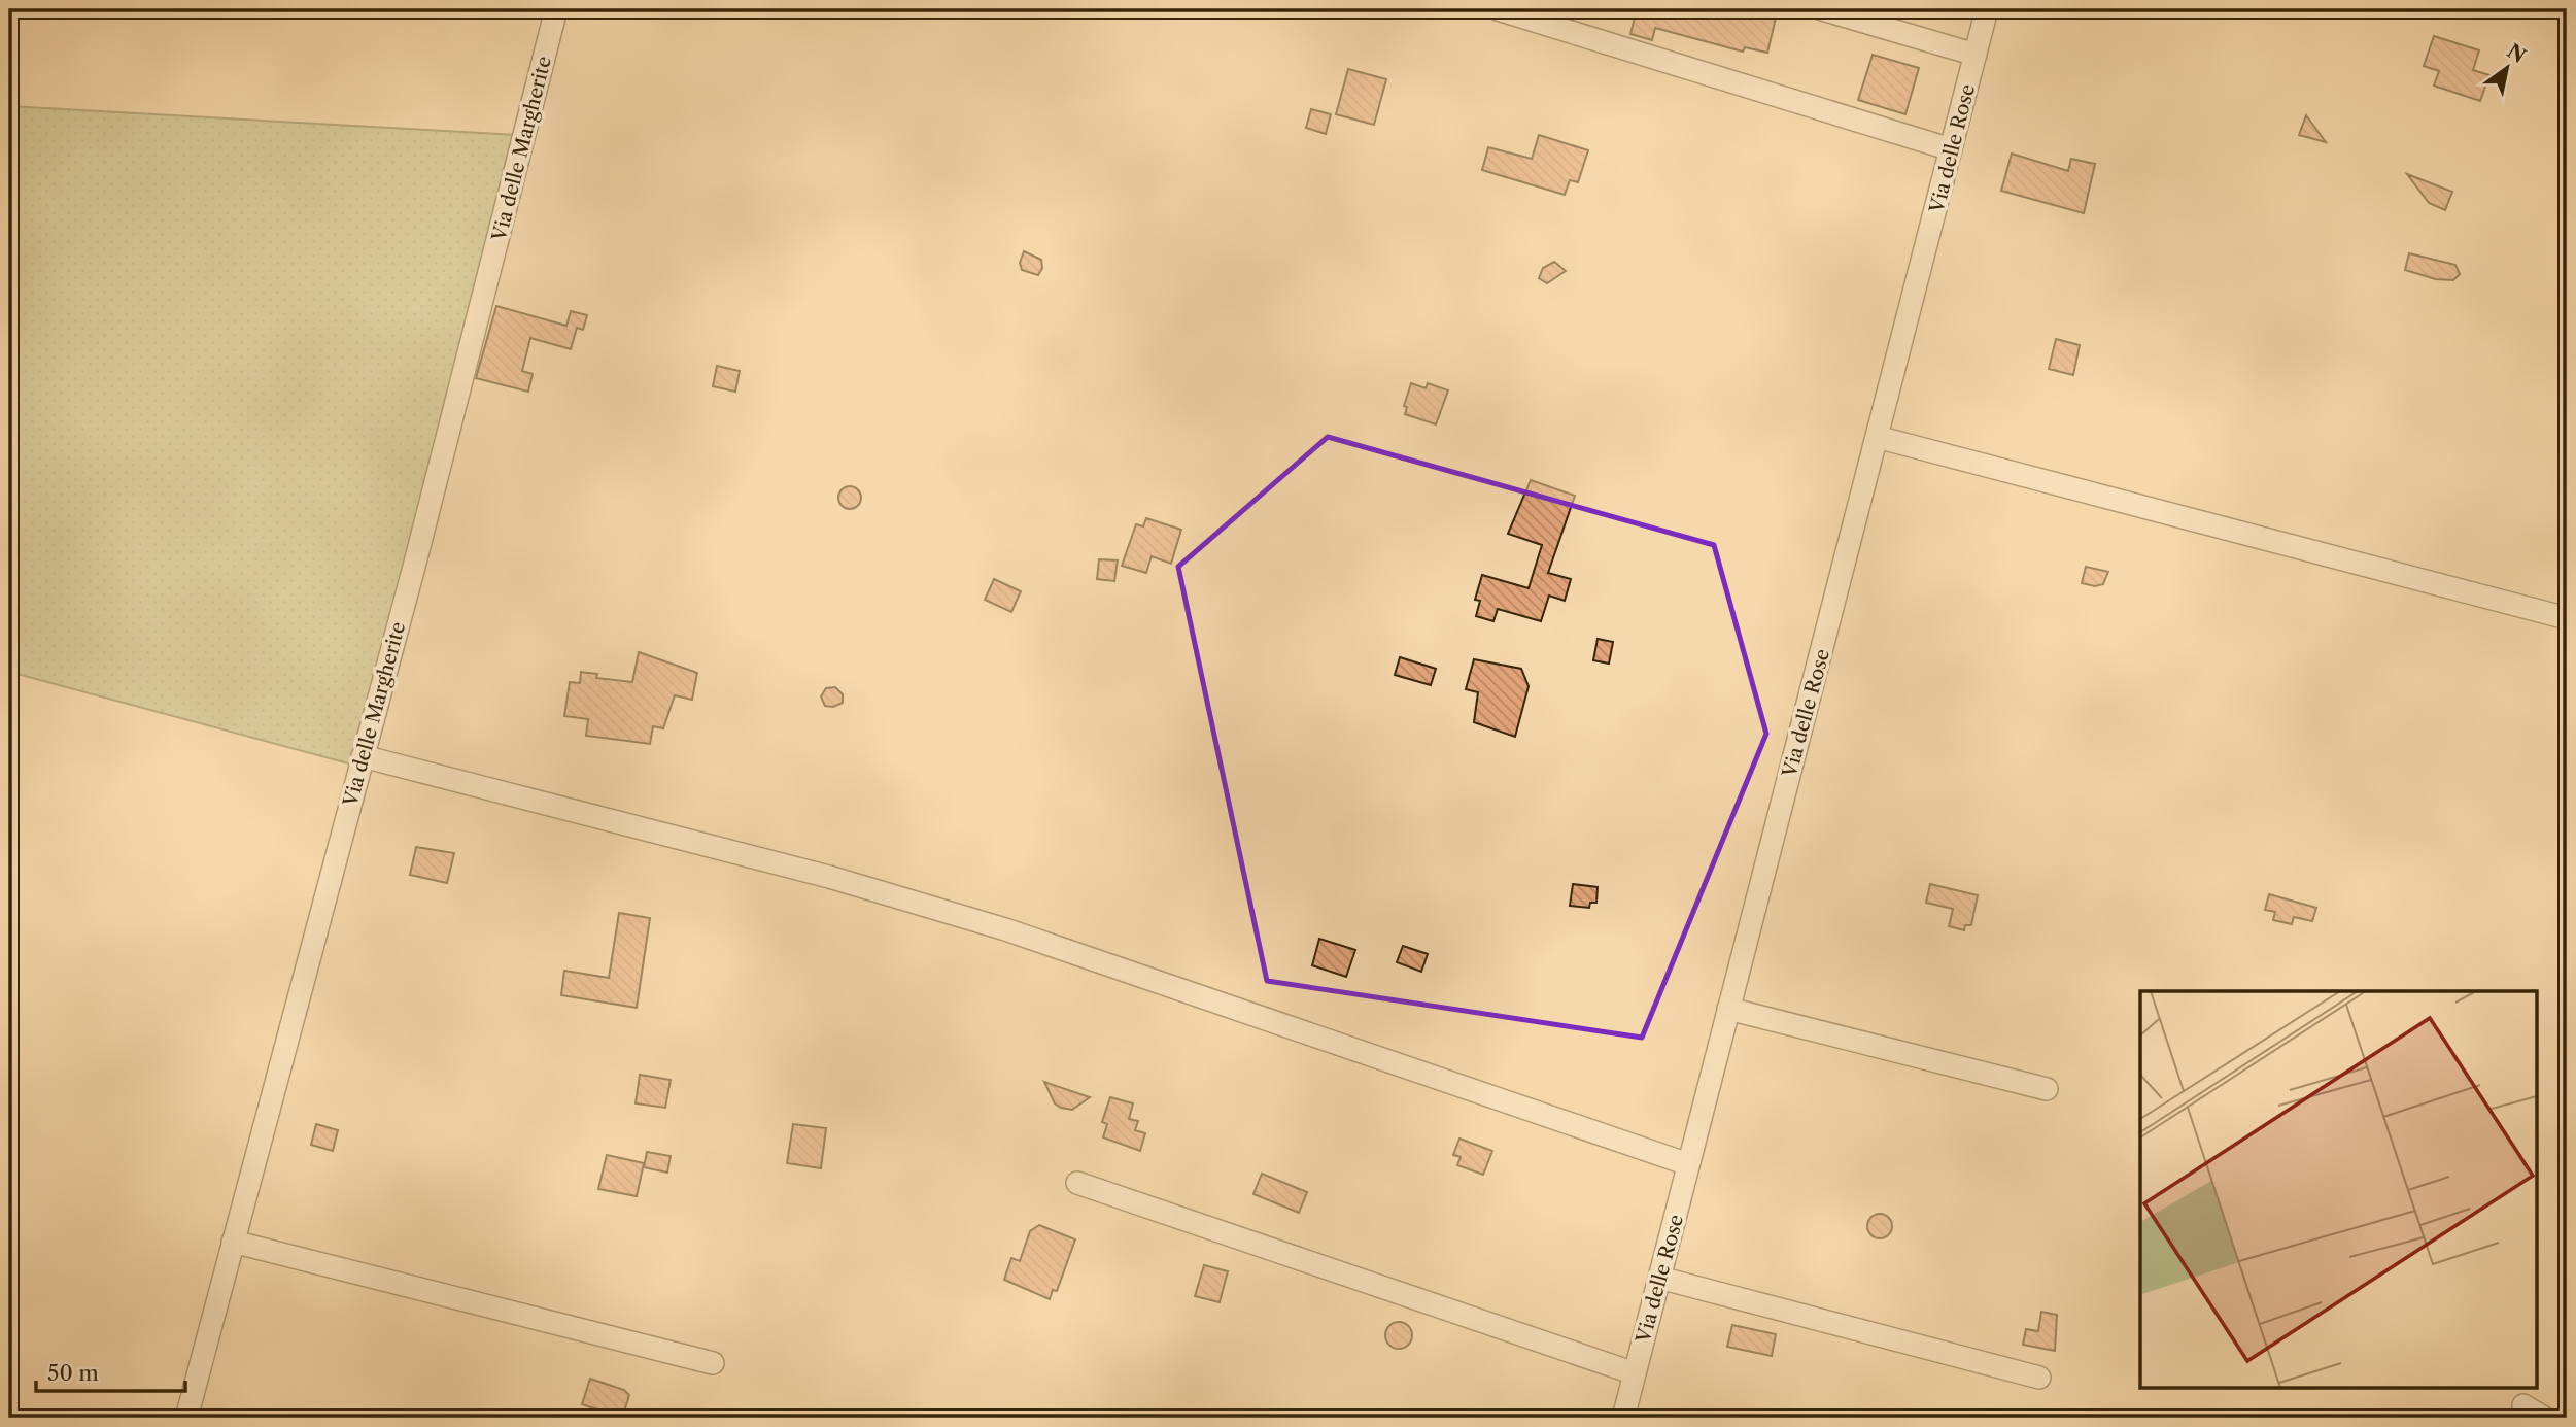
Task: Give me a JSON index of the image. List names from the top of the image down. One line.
{"streets":{"street":["Via delle Margherite","Via delle Rose"]},"scale_bar":"50 m","north":"top right"}
